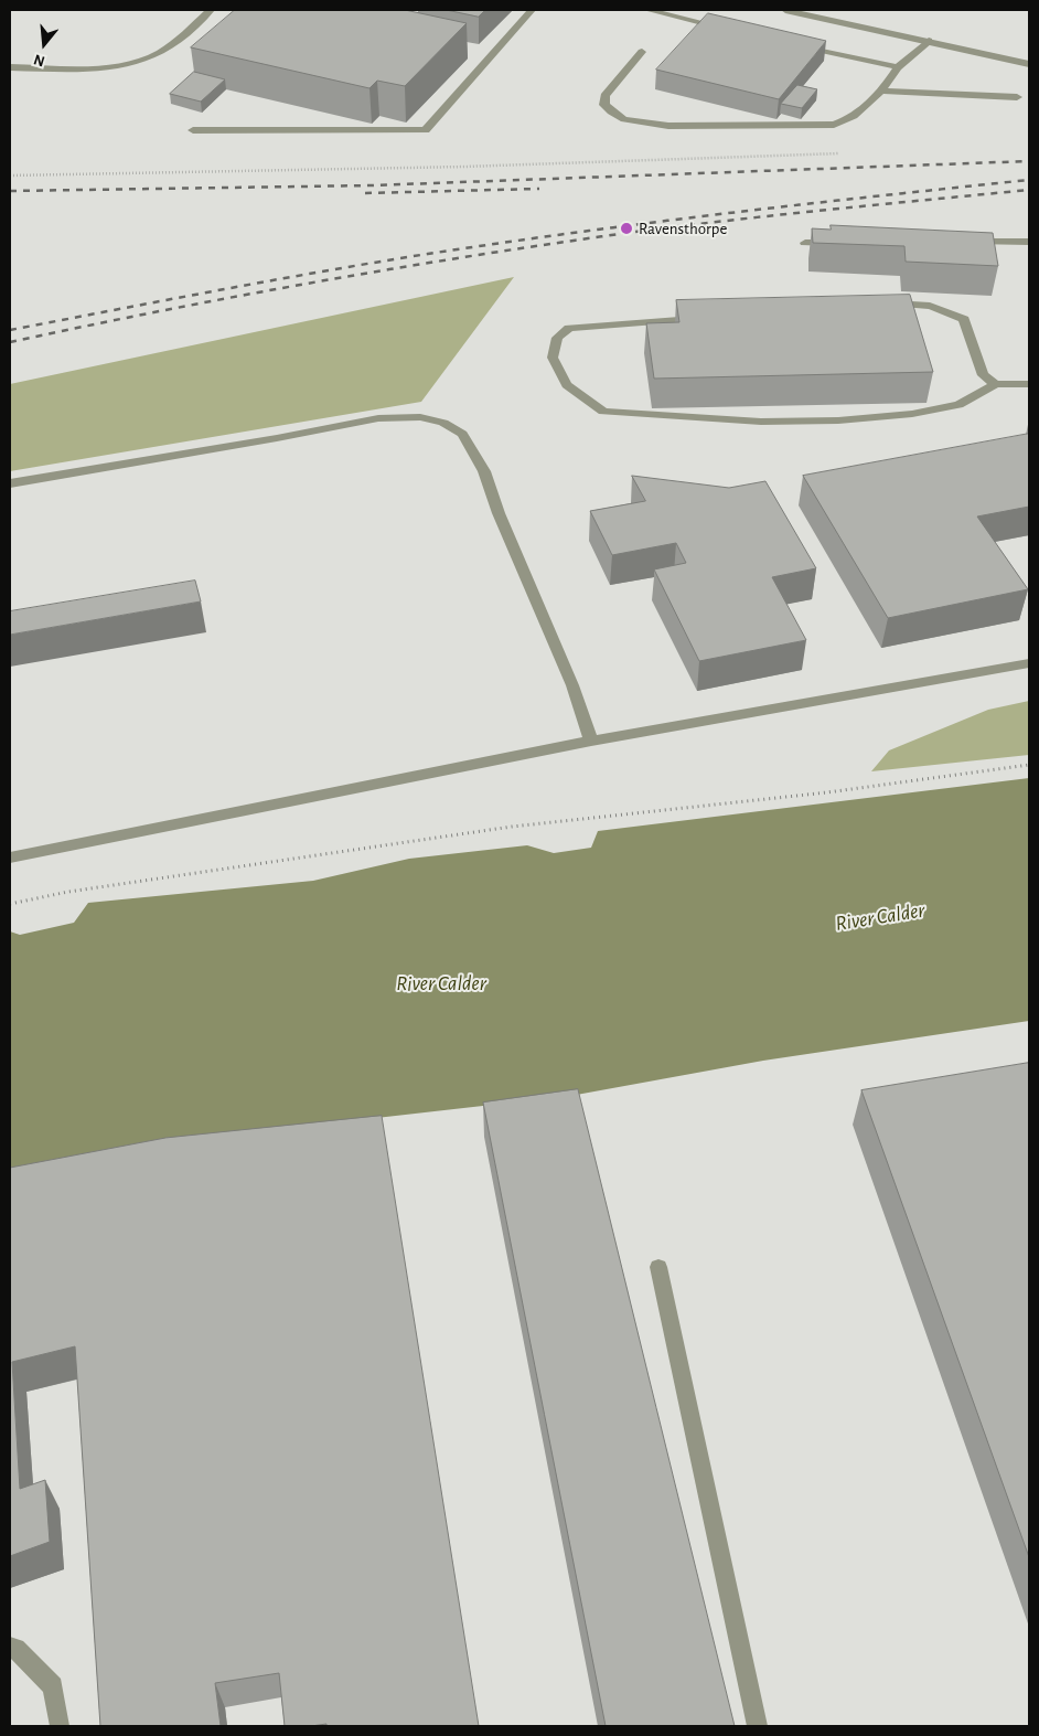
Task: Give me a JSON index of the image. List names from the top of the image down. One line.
{"water":["River Calder"],"places":["Ravensthorpe"],"north":"bottom"}
